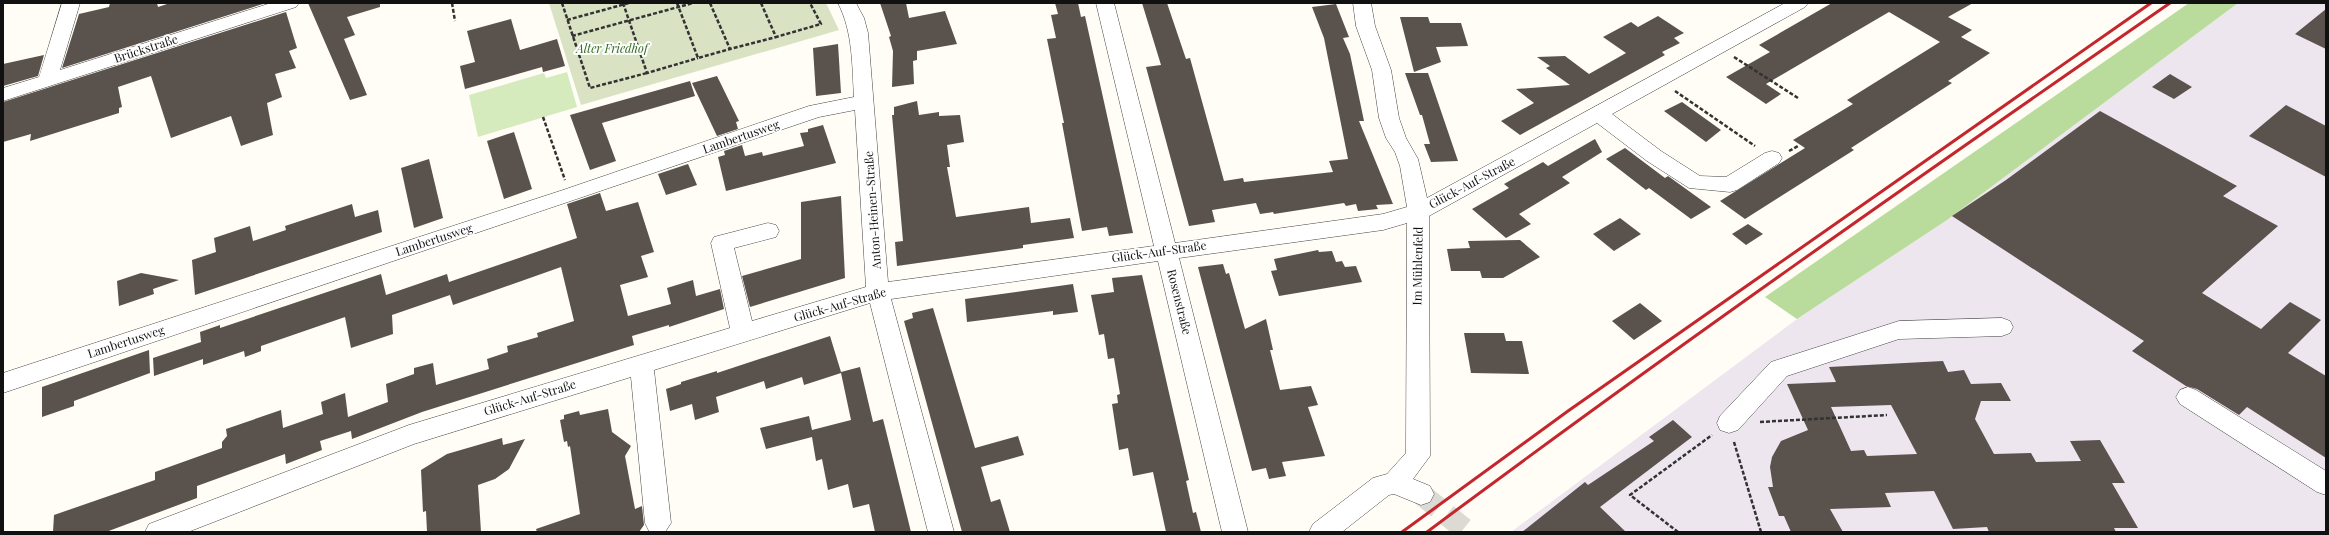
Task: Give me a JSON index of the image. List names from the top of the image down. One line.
{"streets":{"street":["Brückstraße","Lambertusweg","Glück-Auf-Straße","Anton-Heinen-Straße","Im Mühlenfeld","Rosenstraße"]},"crossings":[["Lambertusweg","Anton-Heinen-Straße"],["Glück-Auf-Straße","Anton-Heinen-Straße"],["Glück-Auf-Straße","Im Mühlenfeld"],["Glück-Auf-Straße","Rosenstraße"]],"parks":["Alter Friedhof"]}
